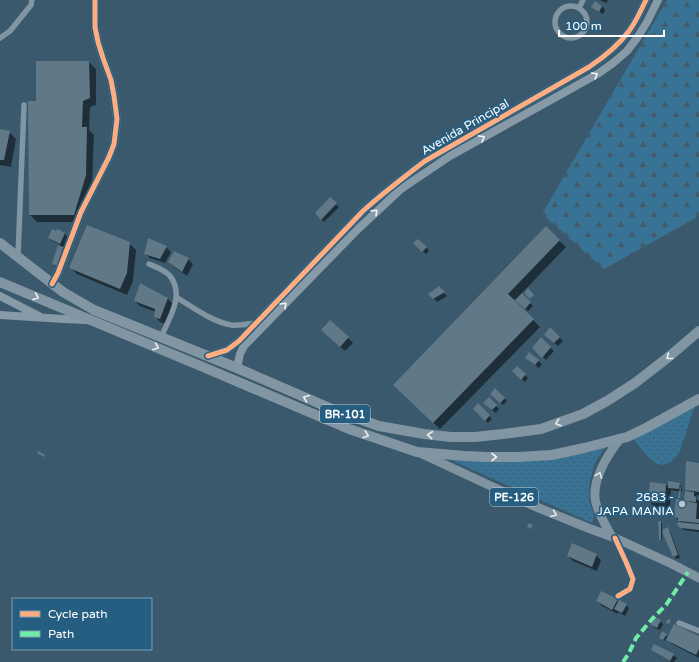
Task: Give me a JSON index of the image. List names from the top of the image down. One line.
{"streets":{"highway":["BR-101"],"main road":["PE-126"],"street":["Avenida Principal"]},"crossings":[["Avenida Principal","BR-101"],["BR-101","PE-126"]],"places":["2683 - JAPA MANIA"],"legend":["Cycle path","Path"],"scale_bar":"100 m"}
